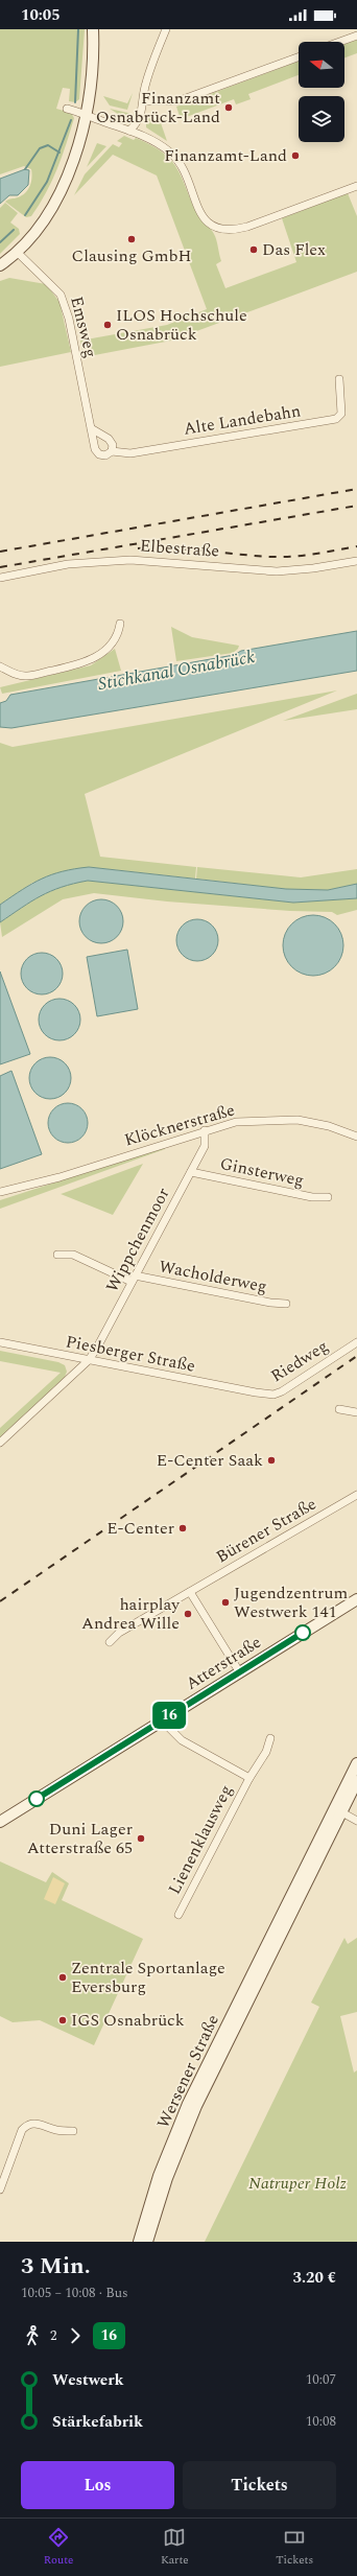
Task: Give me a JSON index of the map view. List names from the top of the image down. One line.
{"streets":{"main road":["Atterstraße","Wersener Straße"],"street":["Emsweg","Alte Landebahn","Elbestraße","Klöcknerstraße","Ginsterweg","Wippchenmoor","Wacholderweg","Piesberger Straße","Riedweg","Bürener Straße","Lienenklausweg"]},"crossings":[["Emsweg","Alte Landebahn"],["Klöcknerstraße","Wippchenmoor"],["Ginsterweg","Wippchenmoor"],["Wippchenmoor","Wacholderweg"],["Wippchenmoor","Piesberger Straße"],["Piesberger Straße","Riedweg"]],"water":["Stichkanal Osnabrück"],"parks":["Natruper Holz"],"places":["Finanzamt Osnabrück-Land","Finanzamt-Land","Clausing GmbH","Das Flex","ILOS Hochschule Osnabrück","E-Center Saak","E-Center","Jugendzentrum Westwerk 141","hairplay Andrea Wille","Duni Lager Atterstraße 65","Zentrale Sportanlage Eversburg","IGS Osnabrück"],"lines":["bus line 16"],"north":"left","page":{"status":"10:05","on_map":"16","heading":["3 Min.","10:05 – 10:08 · Bus","3.20 €"],"legs":["2","16"],"list":[{"name":"Westwerk","value":"10:07"},{"name":"Stärkefabrik","value":"10:08"}],"buttons":["Los","Tickets"],"tabs":["Route","Karte","Tickets"]}}
